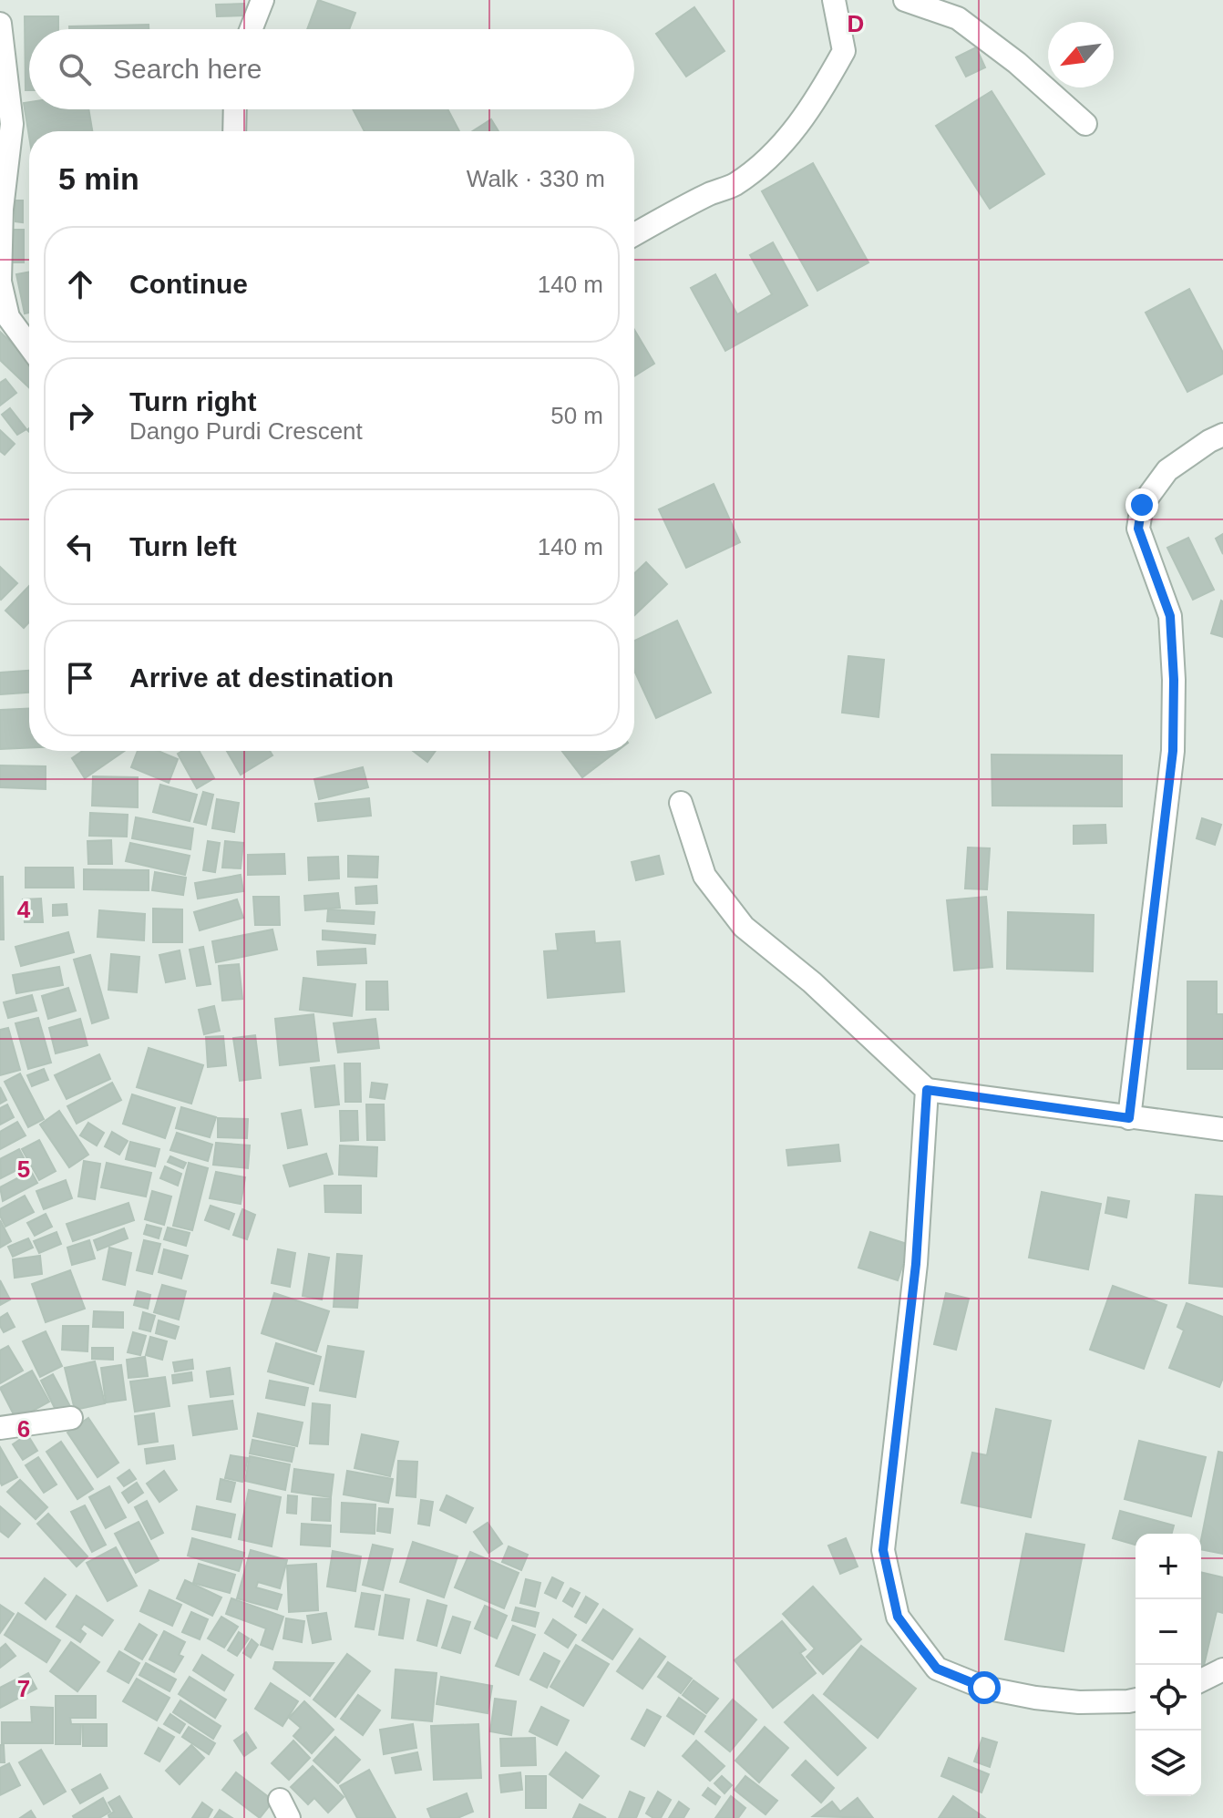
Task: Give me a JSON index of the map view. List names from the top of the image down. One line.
{"north":"bottom left","page":{"search":"Search here","heading":["5 min","Walk · 330 m"],"list":[["Continue","140 m"],["Turn right","Dango Purdi Crescent","50 m"],["Turn left","140 m"],"Arrive at destination"],"map_buttons":["+","−"]},"grid":{"columns":["D"],"rows":["4","5","6","7"]}}
